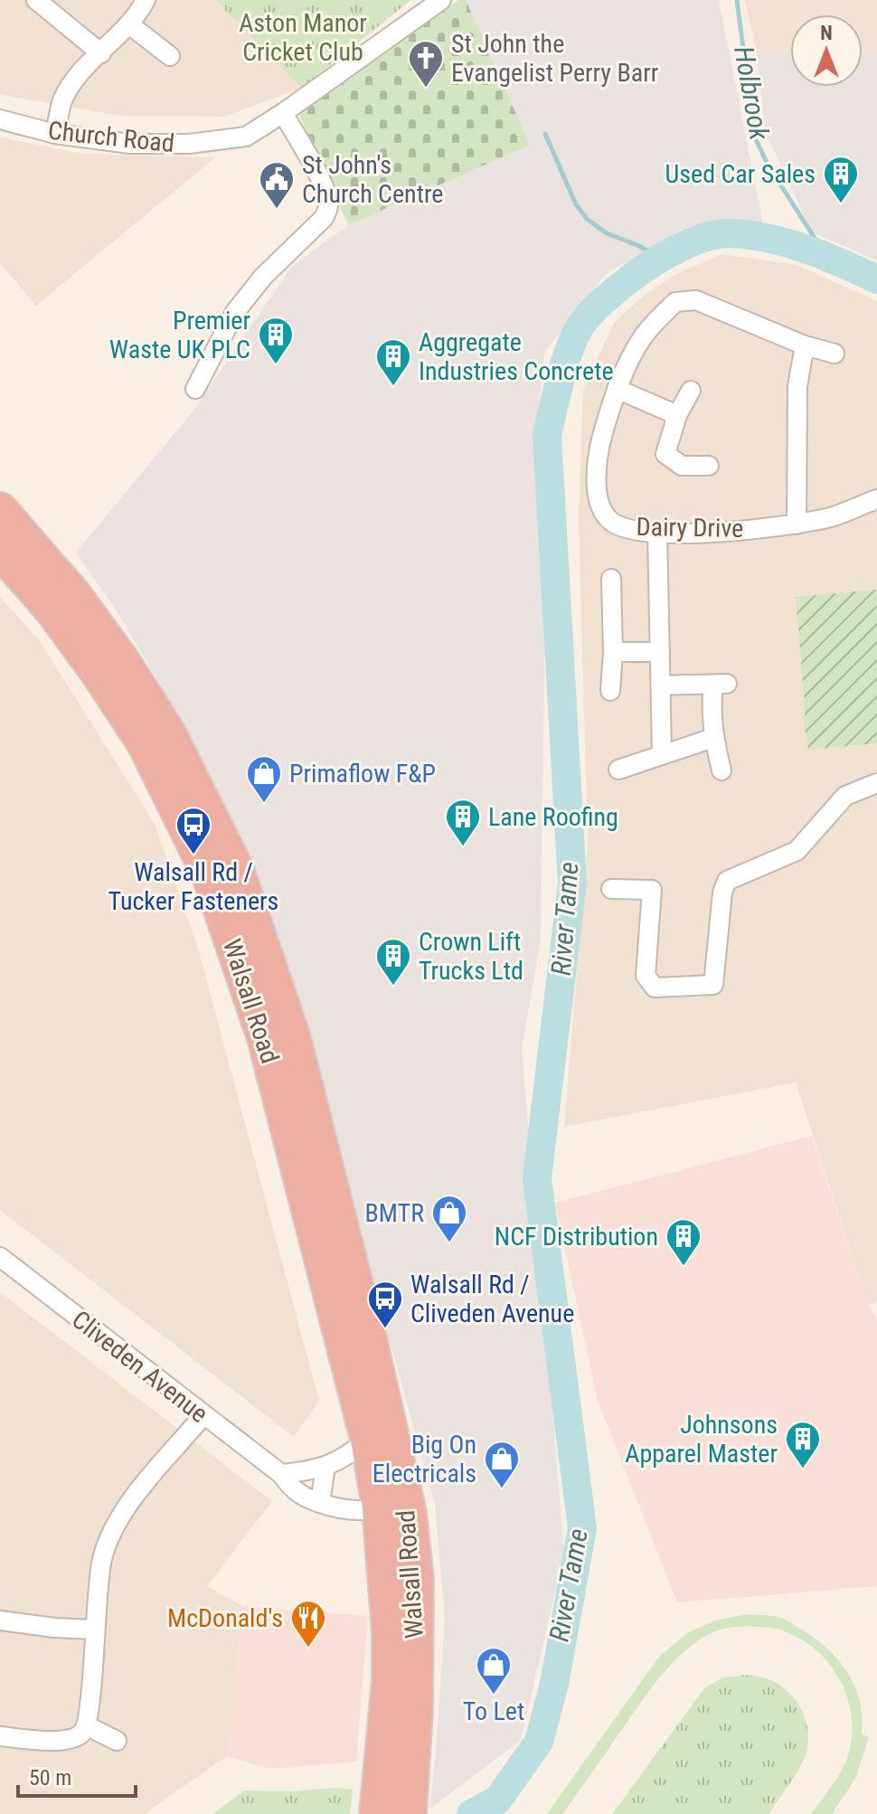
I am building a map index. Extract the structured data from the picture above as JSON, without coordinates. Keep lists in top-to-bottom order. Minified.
{"streets":{"highway":["Walsall Road"],"street":["Church Road","Dairy Drive","Cliveden Avenue"]},"crossings":[["Walsall Road","Cliveden Avenue"]],"water":["Holbrook","River Tame"],"parks":["Aston Manor Cricket Club"],"places":{"church":["St John the Evangelist Perry Barr"],"building":["Used Car Sales","Premier Waste UK PLC","Aggregate Industries Concrete","Lane Roofing","Crown Lift Trucks Ltd","NCF Distribution","Johnsons Apparel Master"],"public building":["St John's Church Centre"],"shop":["Primaflow F&P","BMTR","Big On Electricals","To Let"],"bus stop":["Walsall Rd / Tucker Fasteners","Walsall Rd / Cliveden Avenue"],"restaurant":["McDonald's"]},"scale_bar":"50 m","north":"top"}
